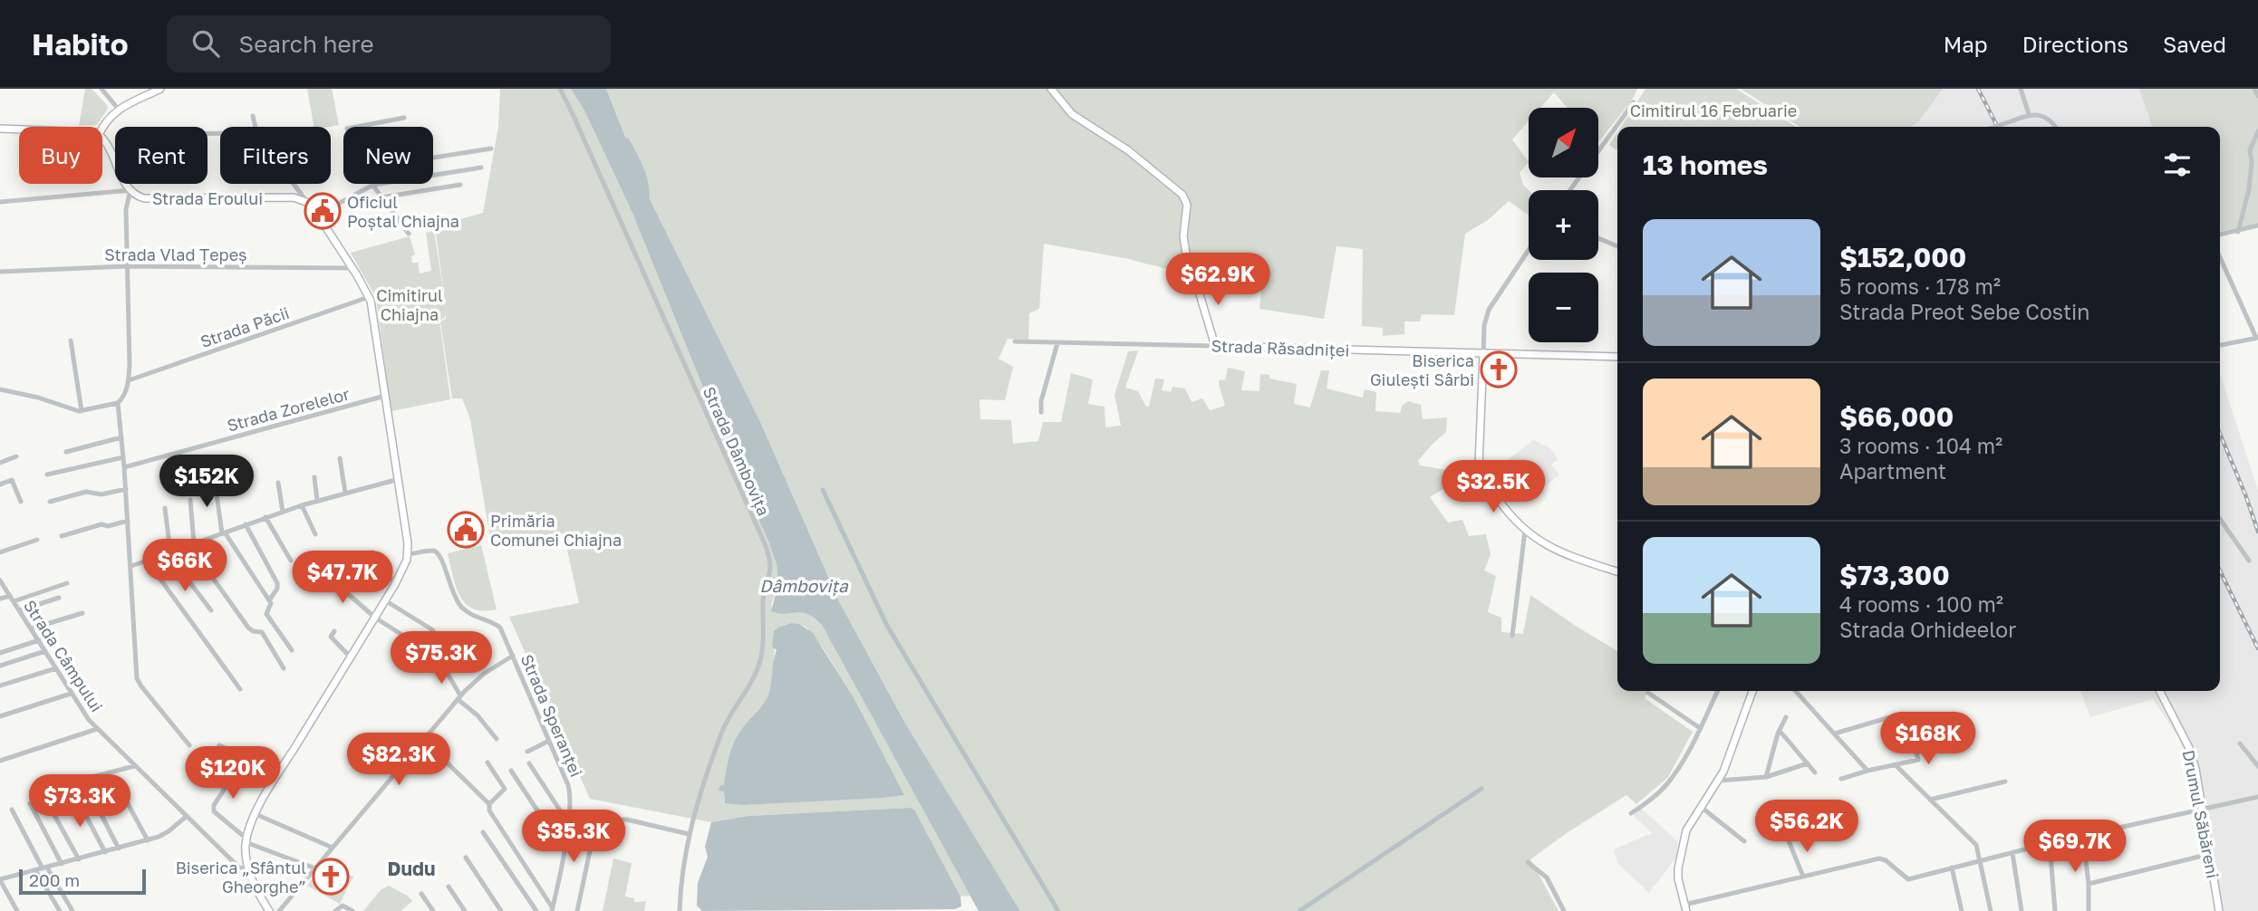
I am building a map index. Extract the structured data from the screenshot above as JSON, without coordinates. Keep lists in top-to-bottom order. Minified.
{"streets":{"main road":["Strada Eroului","Strada Răsadniței","Drumul Săbăreni"],"street":["Strada Vlad Țepeș","Strada Păcii","Strada Zorelelor","Strada Dâmbovița","Strada Câmpului","Strada Speranței"]},"districts":["Dudu"],"water":["Dâmbovița"],"parks":["Cimitirul 16 Februarie","Cimitirul Chiajna"],"places":{"public building":["Oficiul Poștal Chiajna","Primăria Comunei Chiajna"],"church":["Biserica Giulești Sârbi","Biserica „Sfântul Gheorghe”"]},"scale_bar":"200 m","north":"top right","page":{"header":"Habito","search":"Search here","nav":["Map","Directions","Saved"],"map_buttons":["+","−"],"chip":["Buy","Rent","Filters","New"],"heading":"13 homes","list":[{"name":"$152,000","note":"5 rooms · 178 m² · Strada Preot Sebe Costin"},{"name":"$66,000","note":"3 rooms · 104 m² · Apartment"},{"name":"$73,300","note":"4 rooms · 100 m² · Strada Orhideelor"}],"price":["$62.9K","$152K","$32.5K","$66K","$47.7K","$75.3K","$168K","$82.3K","$120K","$73.3K","$56.2K","$35.3K","$69.7K"],"scale":"200 m"}}
